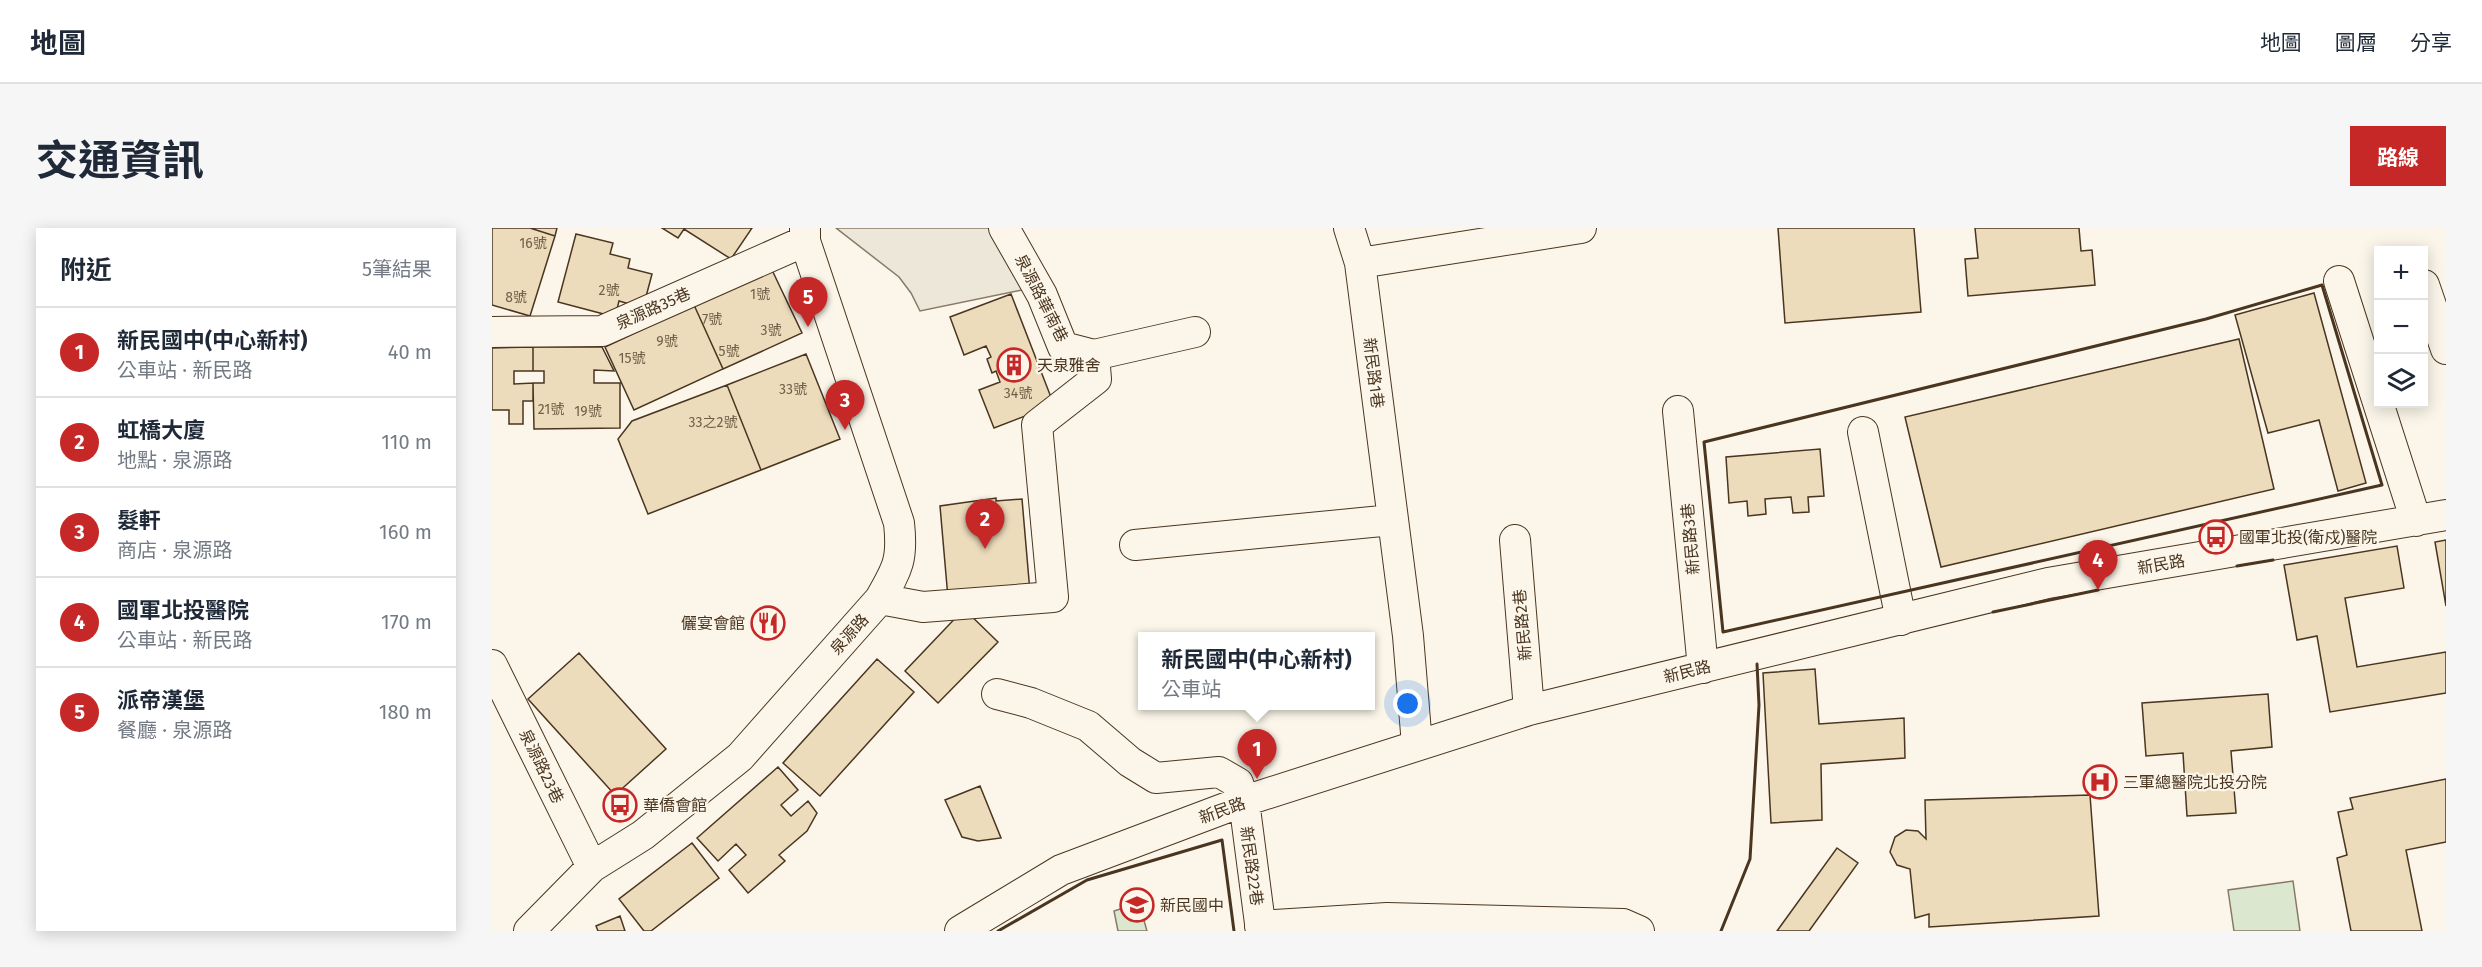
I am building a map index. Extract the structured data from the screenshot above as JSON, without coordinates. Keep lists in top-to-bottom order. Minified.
{"streets":{"street":["泉源路華南巷","泉源路35巷","新民路1巷","新民路3巷","新民路","新民路2巷","泉源路","泉源路23巷","新民路22巷"]},"crossings":[["泉源路35巷","泉源路"],["新民路1巷","新民路"],["新民路3巷","新民路"],["新民路","新民路2巷"],["新民路","新民路22巷"],["泉源路","泉源路23巷"]],"places":{"building":["天泉雅舍"],"bus stop":["國軍北投(衛戍)醫院","華僑會館"],"restaurant":["儷宴會館"],"hospital":["三軍總醫院北投分院"],"school or university":["新民國中"]},"house_numbers":["16號","2號","1號","8號","7號","3號","9號","5號","15號","33號","34號","21號","19號","33之2號"],"page":{"header":"地圖","nav":["地圖","圖層","分享"],"title":"交通資訊","buttons":"路線","heading":["附近","5筆結果"],"map_buttons":["+","−"],"pins":["5","3","2","4","1"],"list":[{"mark":"1","name":"新民國中(中心新村)","note":"公車站 · 新民路","value":"40 m"},{"mark":"2","name":"虹橋大廈","note":"地點 · 泉源路","value":"110 m"},{"mark":"3","name":"髮軒","note":"商店 · 泉源路","value":"160 m"},{"mark":"4","name":"國軍北投醫院","note":"公車站 · 新民路","value":"170 m"},{"mark":"5","name":"派帝漢堡","note":"餐廳 · 泉源路","value":"180 m"}],"popup":["新民國中(中心新村)","公車站"]}}
